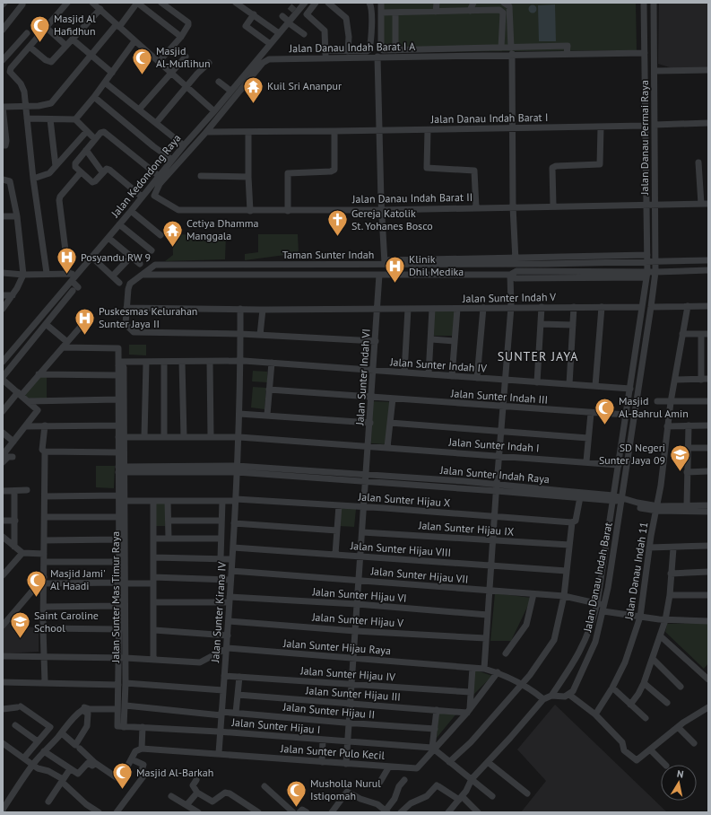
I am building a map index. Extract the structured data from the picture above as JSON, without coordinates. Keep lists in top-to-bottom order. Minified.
{"streets":{"street":["Jalan Danau Indah Barat I A","Jalan Danau Indah Barat I","Jalan Danau Permai Raya","Jalan Kedondong Raya","Jalan Danau Indah Barat II","Taman Sunter Indah","Jalan Sunter Indah V","Jalan Sunter Indah IV","Jalan Sunter Indah VI","Jalan Sunter Indah III","Jalan Sunter Indah I","Jalan Sunter Indah Raya","Jalan Sunter Hijau X","Jalan Sunter Hijau IX","Jalan Sunter Hijau VIII","Jalan Danau Indah 11","Jalan Sunter Hijau VII","Jalan Danau Indah Barat","Jalan Sunter Hijau VI","Jalan Sunter Mas Timur Raya","Jalan Sunter Kirana IV","Jalan Sunter Hijau V","Jalan Sunter Hijau Raya","Jalan Sunter Hijau IV","Jalan Sunter Hijau III","Jalan Sunter Hijau II","Jalan Sunter Hijau I","Jalan Sunter Pulo Kecil"]},"crossings":[["Jalan Danau Indah Barat I A","Jalan Danau Indah Barat I"],["Jalan Danau Indah Barat I A","Jalan Danau Permai Raya"],["Jalan Danau Indah Barat I A","Jalan Danau Indah Barat II"],["Jalan Danau Indah Barat I","Jalan Danau Permai Raya"],["Jalan Danau Permai Raya","Jalan Danau Indah Barat II"],["Jalan Danau Permai Raya","Taman Sunter Indah"],["Jalan Danau Permai Raya","Jalan Danau Indah Barat"],["Taman Sunter Indah","Jalan Danau Indah Barat"],["Jalan Sunter Indah V","Jalan Sunter Indah VI"],["Jalan Sunter Indah V","Jalan Danau Indah Barat"],["Jalan Sunter Indah IV","Jalan Sunter Indah VI"],["Jalan Sunter Indah IV","Jalan Danau Indah Barat"],["Jalan Sunter Indah VI","Jalan Sunter Indah III"],["Jalan Sunter Indah VI","Jalan Sunter Indah I"],["Jalan Sunter Indah VI","Jalan Sunter Indah Raya"],["Jalan Sunter Indah VI","Jalan Sunter Hijau X"],["Jalan Sunter Indah VI","Jalan Sunter Hijau IX"],["Jalan Sunter Indah VI","Jalan Sunter Hijau VIII"],["Jalan Sunter Indah VI","Jalan Sunter Hijau VII"],["Jalan Sunter Indah VI","Jalan Sunter Hijau VI"],["Jalan Sunter Indah VI","Jalan Sunter Hijau V"],["Jalan Sunter Indah VI","Jalan Sunter Hijau Raya"],["Jalan Sunter Indah VI","Jalan Sunter Hijau IV"],["Jalan Sunter Indah VI","Jalan Sunter Hijau III"],["Jalan Sunter Indah VI","Jalan Sunter Hijau II"],["Jalan Sunter Indah VI","Jalan Sunter Hijau I"],["Jalan Sunter Indah VI","Jalan Sunter Pulo Kecil"],["Jalan Sunter Indah III","Jalan Danau Indah Barat"],["Jalan Sunter Indah I","Jalan Danau Indah Barat"],["Jalan Sunter Indah Raya","Jalan Danau Indah 11"],["Jalan Sunter Indah Raya","Jalan Danau Indah Barat"],["Jalan Sunter Indah Raya","Jalan Sunter Mas Timur Raya"],["Jalan Sunter Indah Raya","Jalan Sunter Kirana IV"],["Jalan Sunter Hijau X","Jalan Sunter Mas Timur Raya"],["Jalan Sunter Hijau X","Jalan Sunter Kirana IV"],["Jalan Sunter Hijau VIII","Jalan Sunter Kirana IV"],["Jalan Danau Indah 11","Jalan Sunter Hijau VII"],["Jalan Sunter Hijau VII","Jalan Danau Indah Barat"],["Jalan Sunter Hijau VII","Jalan Sunter Kirana IV"],["Jalan Sunter Hijau VI","Jalan Sunter Kirana IV"],["Jalan Sunter Mas Timur Raya","Jalan Sunter Hijau II"],["Jalan Sunter Mas Timur Raya","Jalan Sunter Hijau I"],["Jalan Sunter Kirana IV","Jalan Sunter Hijau V"],["Jalan Sunter Kirana IV","Jalan Sunter Hijau Raya"],["Jalan Sunter Kirana IV","Jalan Sunter Hijau IV"],["Jalan Sunter Kirana IV","Jalan Sunter Hijau II"],["Jalan Sunter Kirana IV","Jalan Sunter Hijau I"],["Jalan Sunter Kirana IV","Jalan Sunter Pulo Kecil"],["Jalan Sunter Hijau Raya","Jalan Sunter Pulo Kecil"],["Jalan Sunter Hijau III","Jalan Sunter Pulo Kecil"],["Jalan Sunter Hijau I","Jalan Sunter Pulo Kecil"]],"districts":["SUNTER JAYA"],"places":{"mosque":["Masjid Al Hafidhun","Masjid Al-Muflihun","Masjid Al-Bahrul Amin","Masjid Jami' Al Haadi","Masjid Al-Barkah","Musholla Nurul Istiqomah"],"temple":["Kuil Sri Ananpur","Cetiya Dhamma Manggala"],"church":["Gereja Katolik St. Yohanes Bosco"],"hospital":["Posyandu RW 9","Klinik Dhil Medika","Puskesmas Kelurahan Sunter Jaya II"],"school or university":["SD Negeri Sunter Jaya 09","Saint Caroline School"]},"north":"top"}
